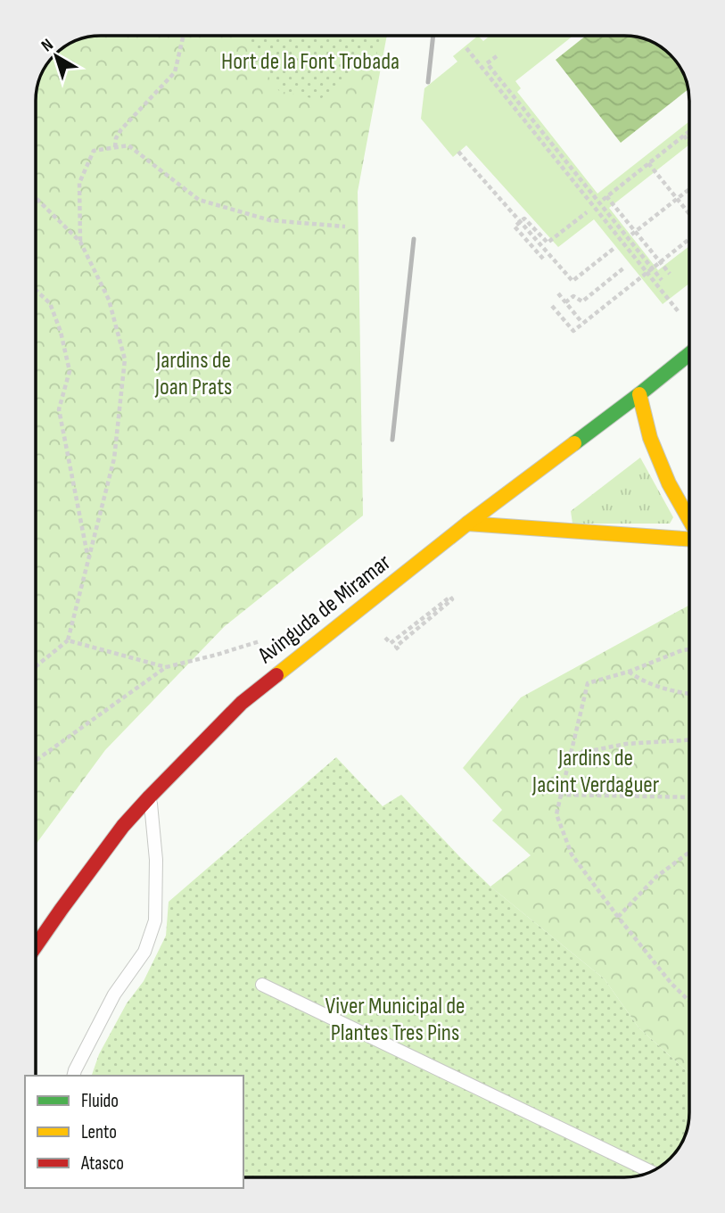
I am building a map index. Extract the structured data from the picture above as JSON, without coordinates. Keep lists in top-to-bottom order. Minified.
{"streets":{"street":["Avinguda de Miramar"]},"parks":["Hort de la Font Trobada","Jardins de Joan Prats","Jardins de Jacint Verdaguer","Viver Municipal de Plantes Tres Pins"],"legend":["Fluido","Lento","Atasco"],"north":"top left"}
